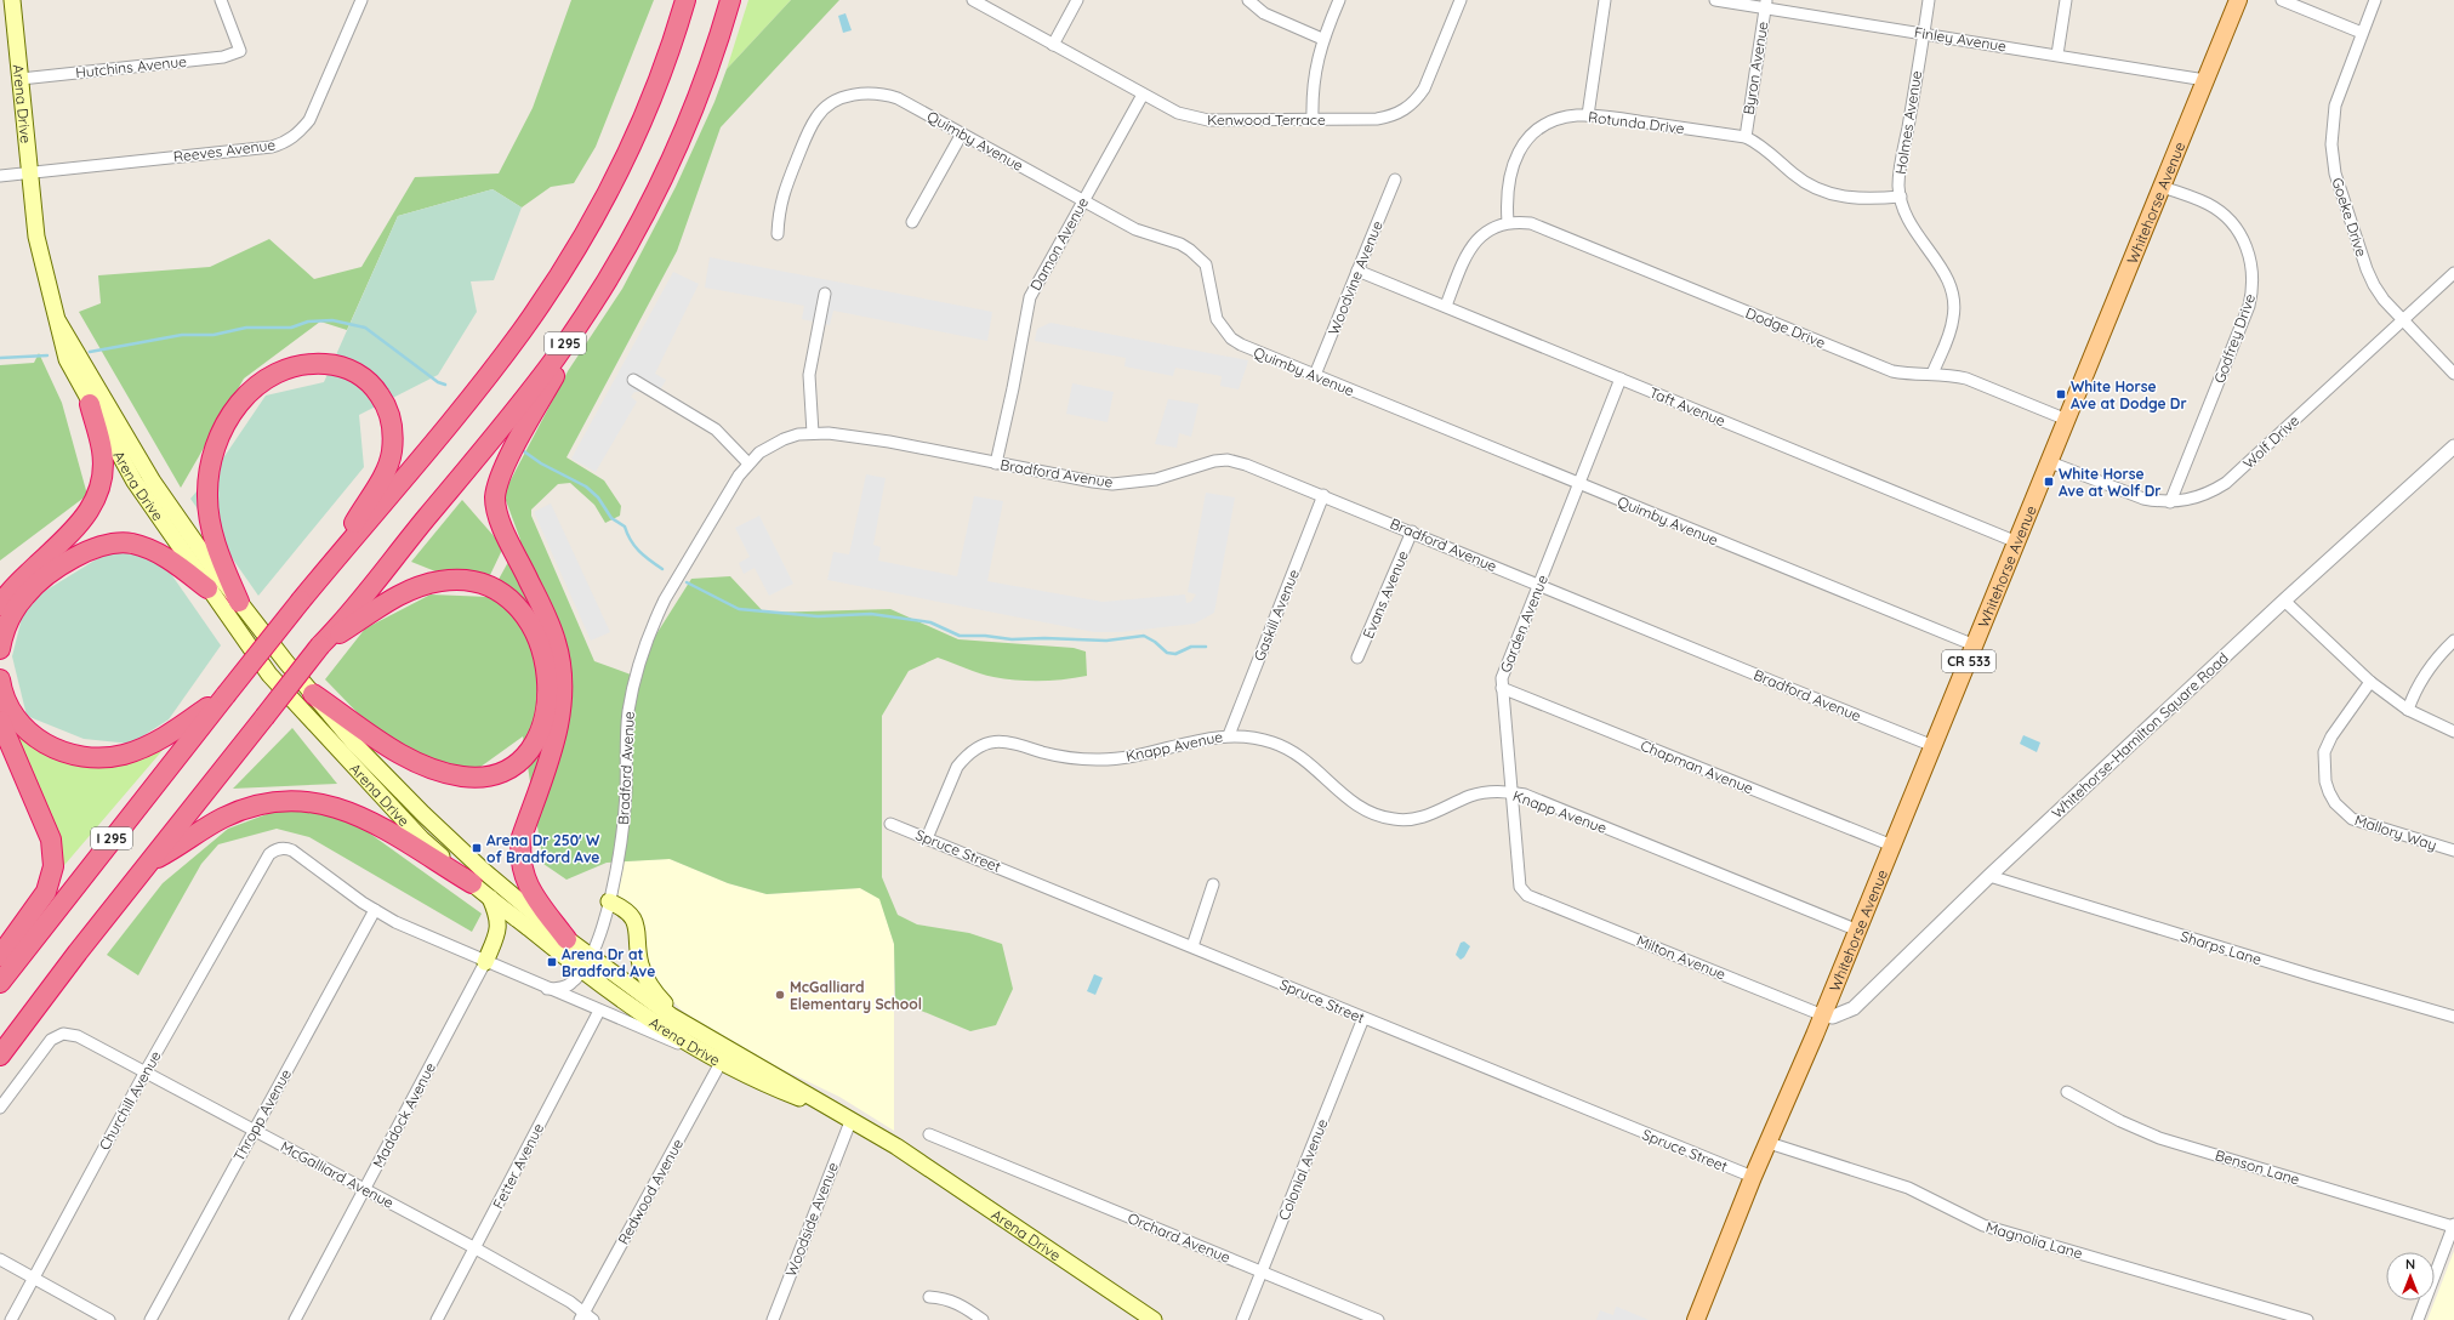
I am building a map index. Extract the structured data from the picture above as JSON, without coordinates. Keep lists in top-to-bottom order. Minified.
{"streets":{"highway":["I 295"],"main road":["Arena Drive","Whitehorse Avenue","CR 533"],"street":["Finley Avenue","Hutchins Avenue","Byron Avenue","Kenwood Terrace","Rotunda Drive","Holmes Avenue","Quimby Avenue","Reeves Avenue","Goeke Drive","Damon Avenue","Woodvine Avenue","Dodge Drive","Godfrey Drive","Taft Avenue","Wolf Drive","Bradford Avenue","Evans Avenue","Gaskill Avenue","Garden Avenue","Whitehorse-Hamilton Square Road","Knapp Avenue","Chapman Avenue","Mallory Way","Spruce Street","Sharps Lane","Milton Avenue","Churchill Avenue","Thropp Avenue","Maddock Avenue","Fetter Avenue","Benson Lane","Colonial Avenue","McGalliard Avenue","Redwood Avenue","Woodside Avenue","Orchard Avenue","Magnolia Lane"]},"crossings":[["Finley Avenue","Byron Avenue"],["Finley Avenue","Holmes Avenue"],["Finley Avenue","Whitehorse Avenue"],["Hutchins Avenue","Arena Drive"],["Byron Avenue","Rotunda Drive"],["Arena Drive","Reeves Avenue"],["Arena Drive","Bradford Avenue"],["Arena Drive","Redwood Avenue"],["Arena Drive","Woodside Avenue"],["Kenwood Terrace","Damon Avenue"],["Rotunda Drive","Holmes Avenue"],["Rotunda Drive","Dodge Drive"],["Holmes Avenue","Dodge Drive"],["Quimby Avenue","Whitehorse Avenue"],["Quimby Avenue","Damon Avenue"],["Quimby Avenue","Woodvine Avenue"],["Quimby Avenue","Garden Avenue"],["Whitehorse Avenue","Dodge Drive"],["Whitehorse Avenue","Godfrey Drive"],["Whitehorse Avenue","Taft Avenue"],["Whitehorse Avenue","Wolf Drive"],["Whitehorse Avenue","Bradford Avenue"],["Whitehorse Avenue","Whitehorse-Hamilton Square Road"],["Whitehorse Avenue","Knapp Avenue"],["Whitehorse Avenue","Chapman Avenue"],["Whitehorse Avenue","Spruce Street"],["Whitehorse Avenue","Milton Avenue"],["Whitehorse Avenue","Magnolia Lane"],["Goeke Drive","Wolf Drive"],["Damon Avenue","Bradford Avenue"],["Woodvine Avenue","Taft Avenue"],["Godfrey Drive","Wolf Drive"],["Taft Avenue","Garden Avenue"],["Bradford Avenue","Evans Avenue"],["Bradford Avenue","Gaskill Avenue"],["Bradford Avenue","Garden Avenue"],["Gaskill Avenue","Knapp Avenue"],["Garden Avenue","Knapp Avenue"],["Garden Avenue","Chapman Avenue"],["Garden Avenue","Milton Avenue"],["Whitehorse-Hamilton Square Road","Sharps Lane"],["Whitehorse-Hamilton Square Road","Milton Avenue"],["Knapp Avenue","Spruce Street"],["Spruce Street","Colonial Avenue"],["Churchill Avenue","Thropp Avenue"],["Churchill Avenue","McGalliard Avenue"],["Thropp Avenue","McGalliard Avenue"],["Maddock Avenue","McGalliard Avenue"],["Fetter Avenue","McGalliard Avenue"],["Colonial Avenue","Orchard Avenue"],["McGalliard Avenue","Redwood Avenue"]],"places":{"transit":["White Horse Ave at Dodge Dr","White Horse Ave at Wolf Dr","Arena Dr 250' W of Bradford Ave","Arena Dr at Bradford Ave"],"other":["McGalliard Elementary School"]},"north":"top"}
